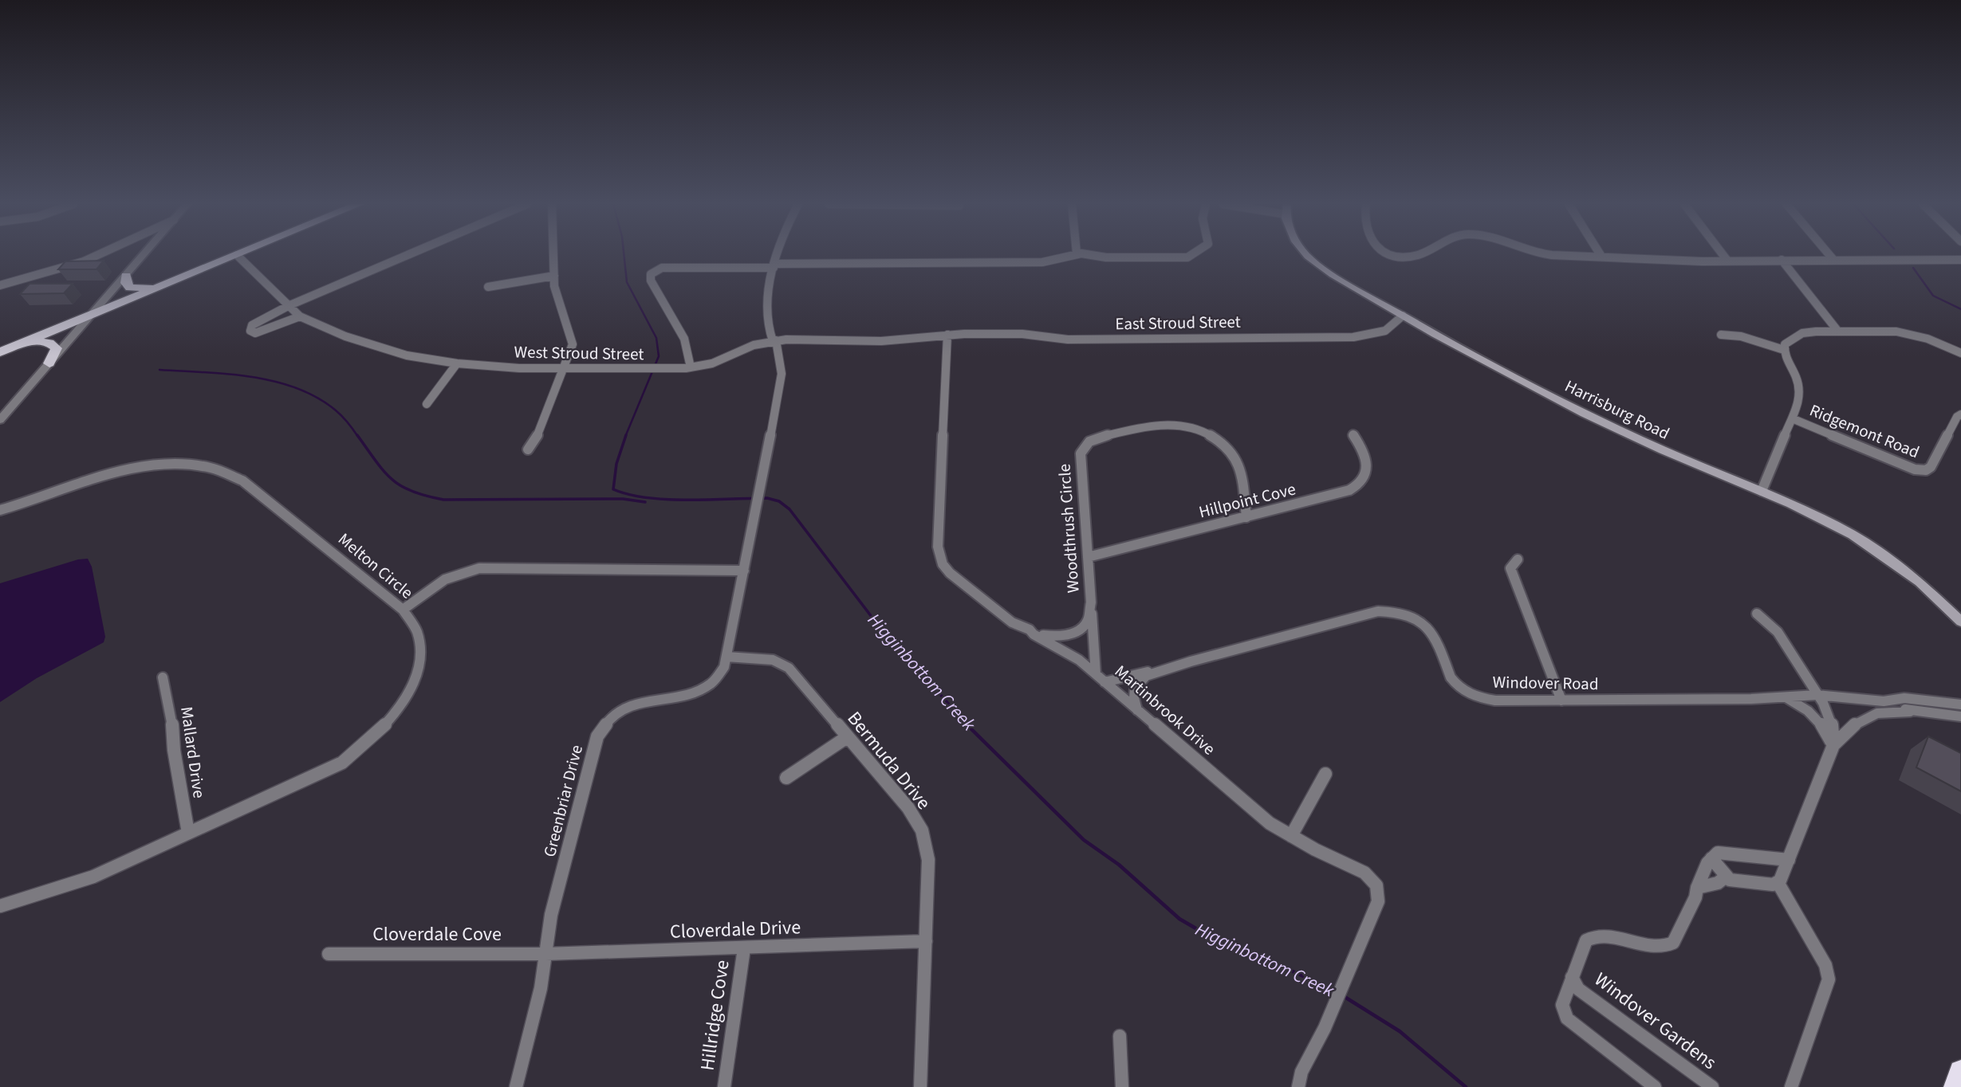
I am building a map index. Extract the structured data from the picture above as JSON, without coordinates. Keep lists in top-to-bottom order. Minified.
{"streets":{"main road":["Harrisburg Road"],"street":["East Stroud Street","West Stroud Street","Ridgemont Road","Hillpoint Cove","Woodthrush Circle","Melton Circle","Windover Road","Martinbrook Drive","Mallard Drive","Bermuda Drive","Greenbriar Drive","Cloverdale Drive","Cloverdale Cove","Hillridge Cove","Windover Gardens"]},"crossings":[["East Stroud Street","West Stroud Street"],["East Stroud Street","Harrisburg Road"],["East Stroud Street","Martinbrook Drive"],["West Stroud Street","Martinbrook Drive"],["West Stroud Street","Greenbriar Drive"],["Hillpoint Cove","Woodthrush Circle"],["Woodthrush Circle","Windover Road"],["Woodthrush Circle","Martinbrook Drive"],["Melton Circle","Mallard Drive"],["Windover Road","Martinbrook Drive"],["Bermuda Drive","Greenbriar Drive"],["Bermuda Drive","Cloverdale Drive"],["Greenbriar Drive","Cloverdale Drive"],["Greenbriar Drive","Cloverdale Cove"],["Cloverdale Drive","Cloverdale Cove"],["Cloverdale Drive","Hillridge Cove"]],"water":["Higginbottom Creek"]}
